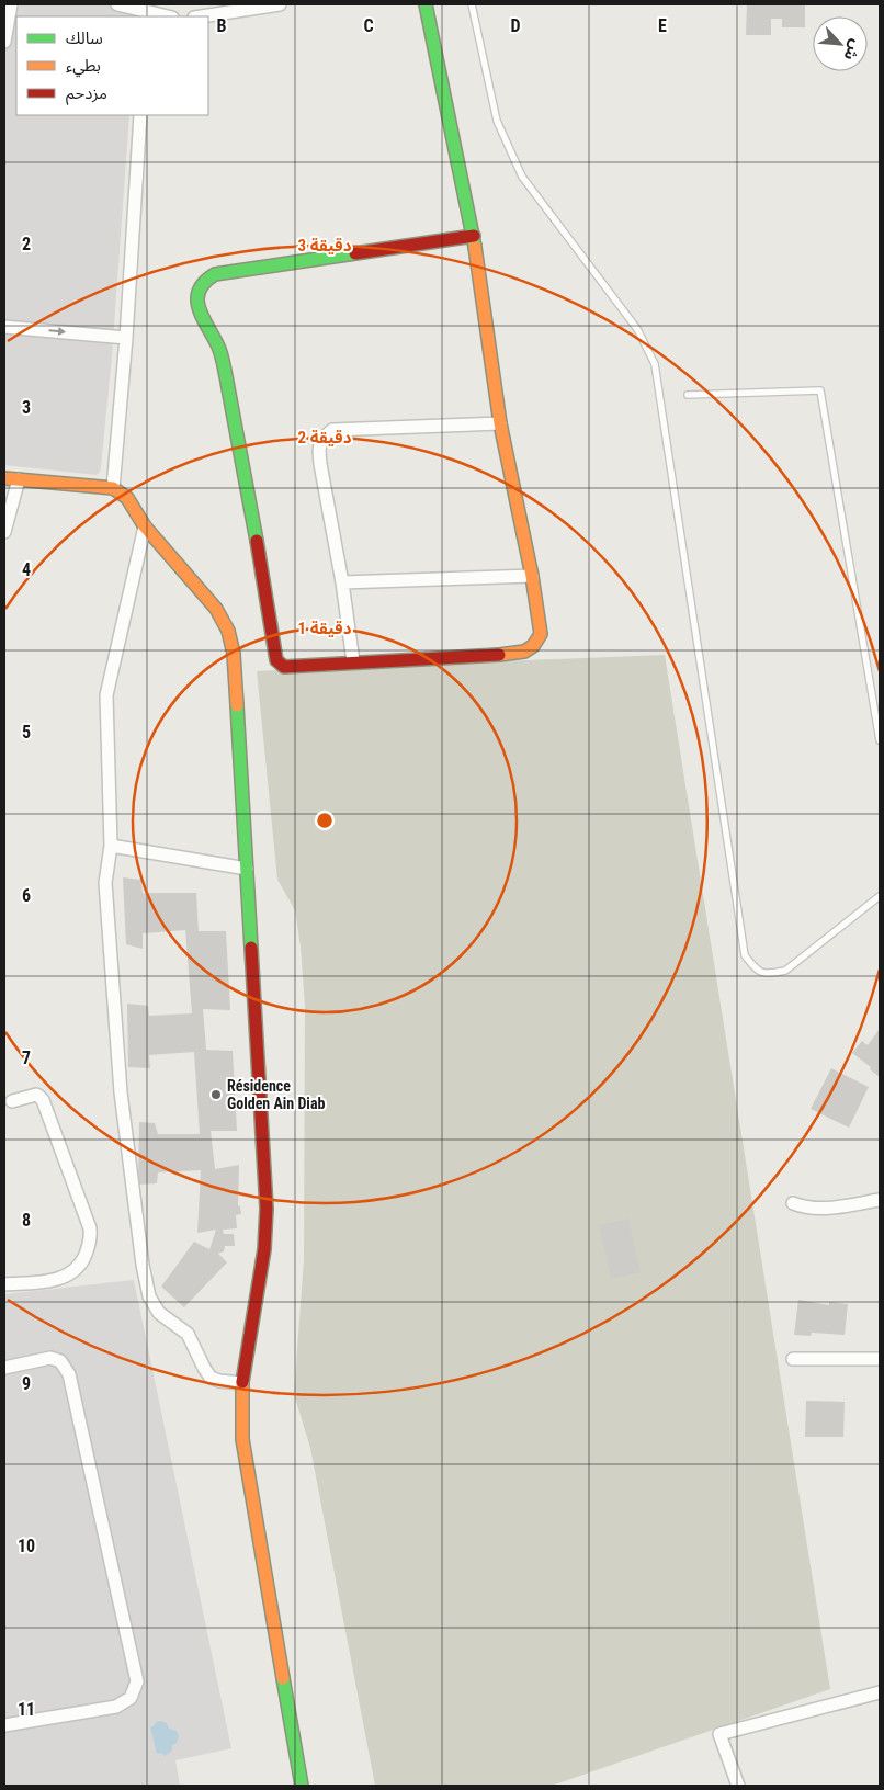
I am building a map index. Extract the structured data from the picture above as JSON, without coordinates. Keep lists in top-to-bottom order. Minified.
{"places":["Résidence Golden Ain Diab"],"legend":["سالك","بطيء","مزدحم"],"north":"bottom right","grid":{"columns":["B","C","D","E"],"rows":["2","3","4","5","6","7","8","9","10","11"]},"rings":["3 دقيقة","2 دقيقة","1 دقيقة"]}
